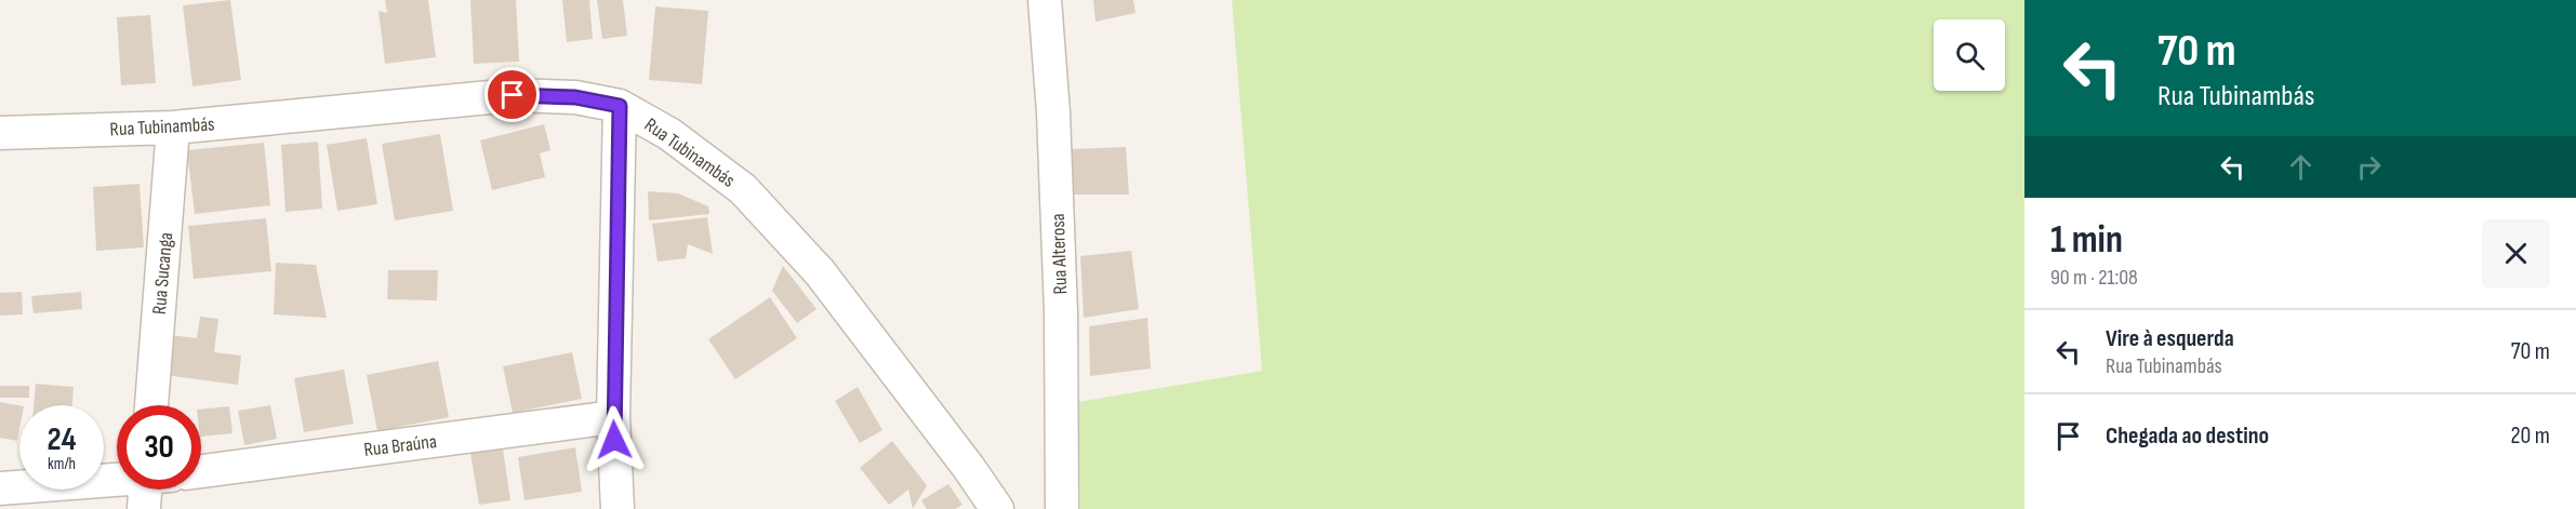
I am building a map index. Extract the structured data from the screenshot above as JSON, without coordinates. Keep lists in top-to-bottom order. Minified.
{"streets":{"street":["Rua Tubinambás","Rua Alterosa","Rua Sucanga","Rua Braúna"]},"crossings":[["Rua Tubinambás","Rua Sucanga"]],"page":{"turn":["70 m","Rua Tubinambás"],"heading":["1 min","90 m · 21:08"],"list":[{"name":"Vire à esquerda","note":"Rua Tubinambás","value":"70 m"},{"name":"Chegada ao destino","value":"20 m"}],"speed":"24 km/h","limit":"30"}}
